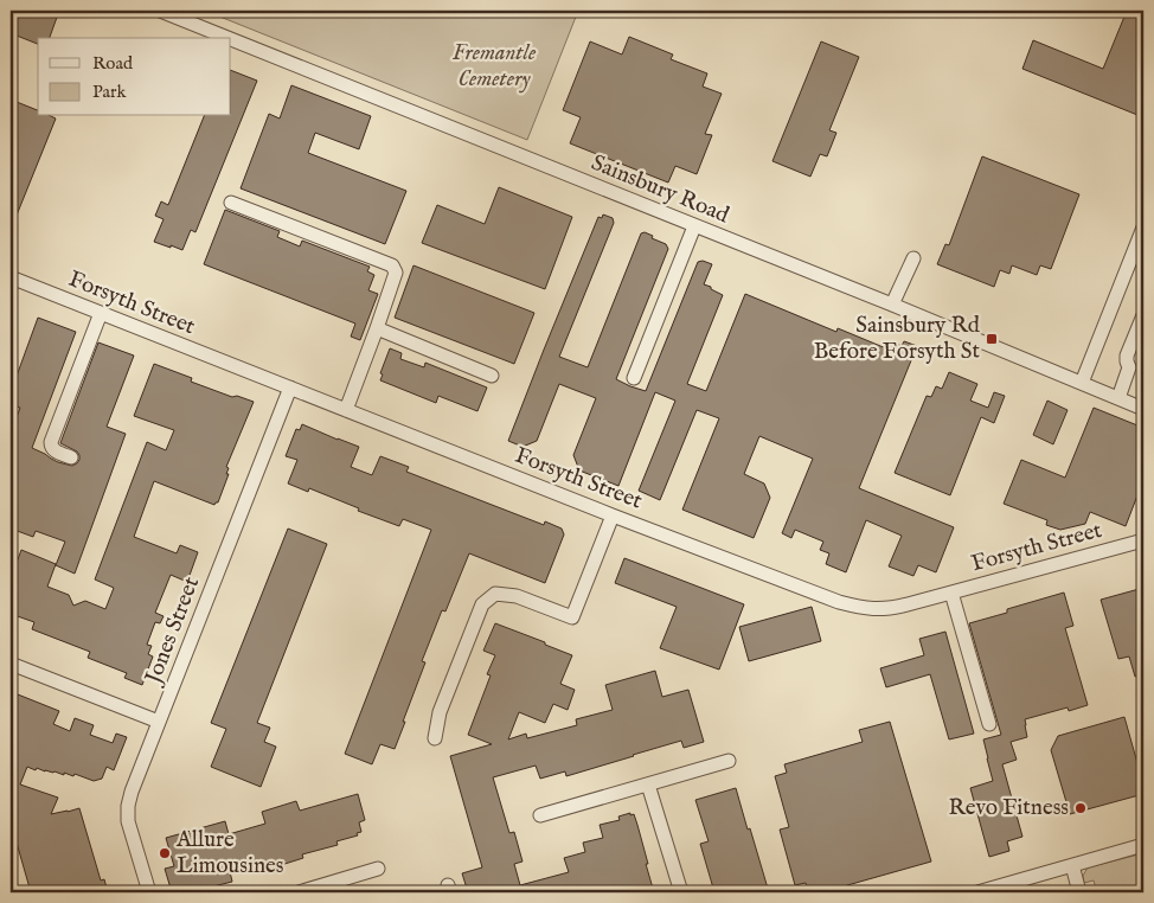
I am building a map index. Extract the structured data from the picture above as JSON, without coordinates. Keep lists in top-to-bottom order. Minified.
{"streets":{"street":["Sainsbury Road","Forsyth Street","Jones Street"]},"crossings":[["Forsyth Street","Jones Street"]],"parks":["Fremantle Cemetery"],"places":{"transit":["Sainsbury Rd Before Forsyth St"],"other":["Revo Fitness","Allure Limousines"]},"legend":["Road","Park"]}
